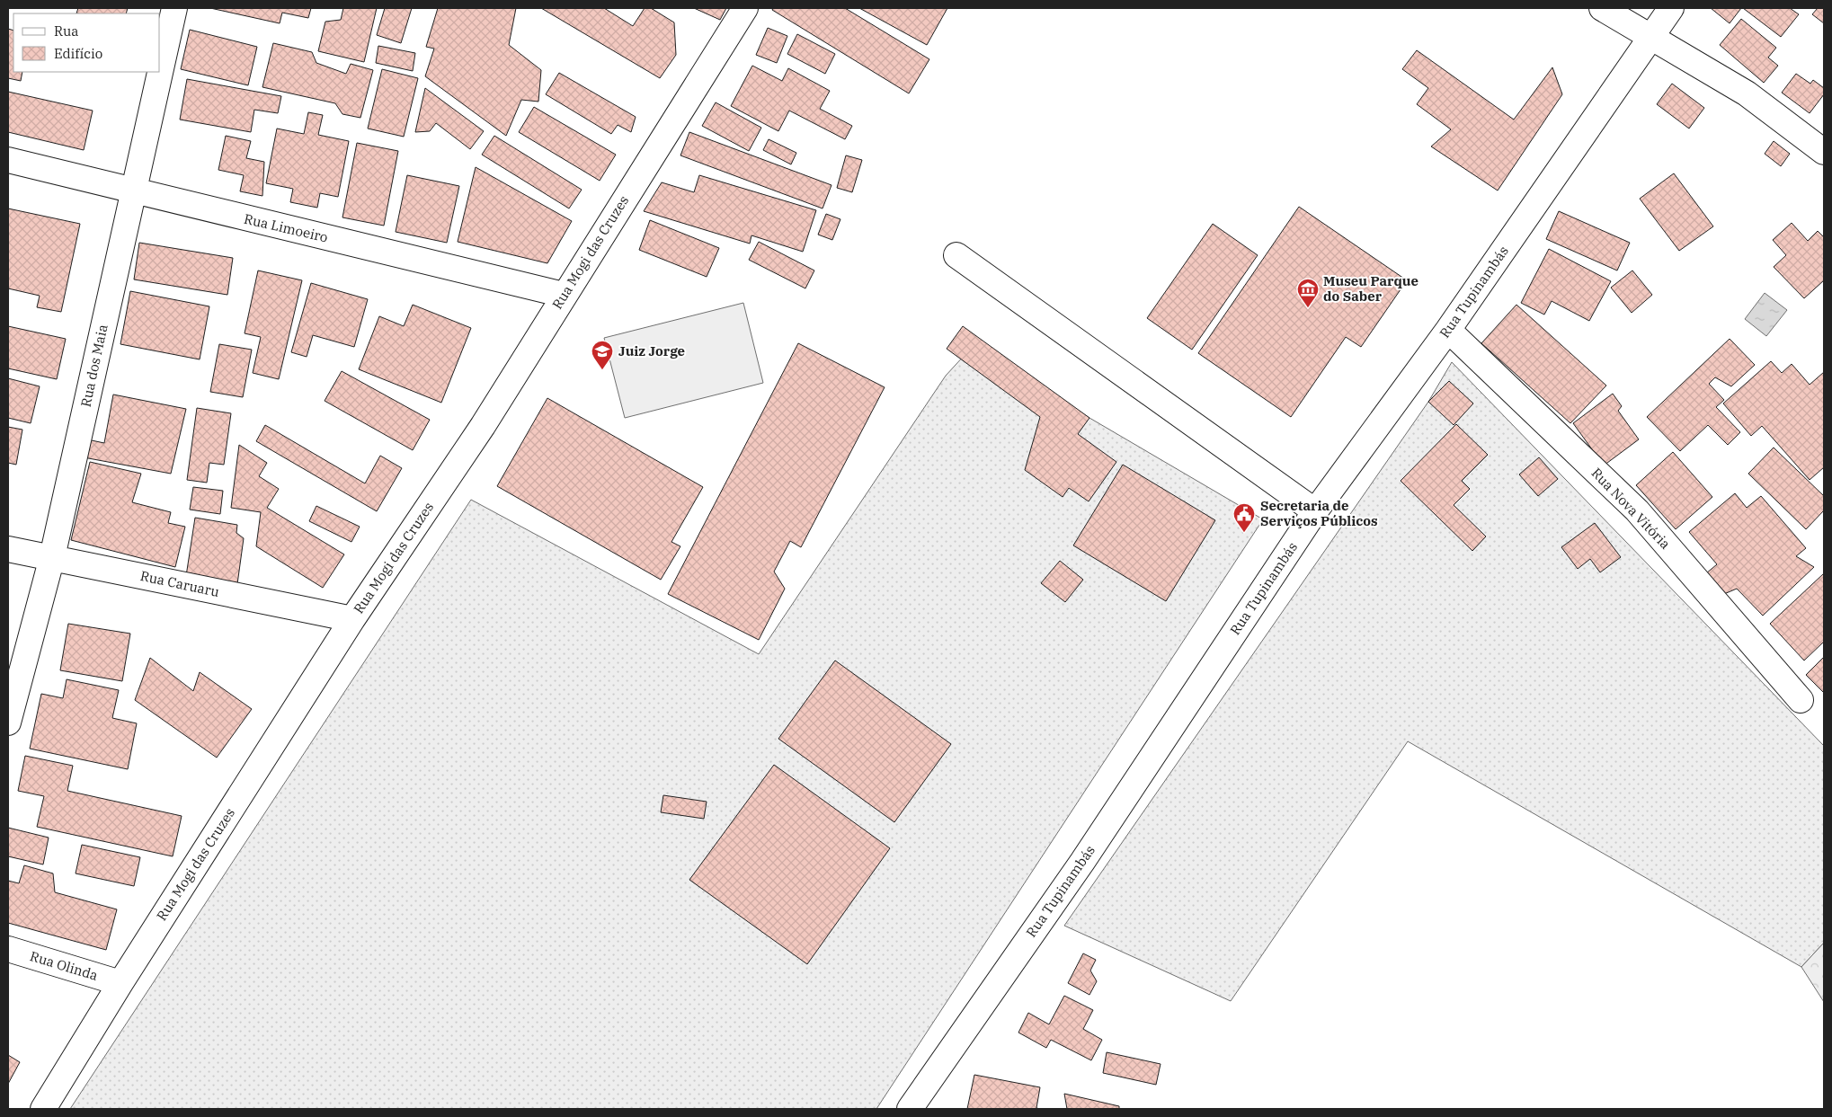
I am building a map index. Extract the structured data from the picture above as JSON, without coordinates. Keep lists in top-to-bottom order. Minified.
{"streets":{"street":["Rua Limoeiro","Rua Mogi das Cruzes","Rua Tupinambás","Rua dos Maia","Rua Nova Vitória","Rua Caruaru","Rua Olinda"]},"crossings":[["Rua Limoeiro","Rua Mogi das Cruzes"],["Rua Limoeiro","Rua dos Maia"],["Rua Mogi das Cruzes","Rua Caruaru"],["Rua Mogi das Cruzes","Rua Olinda"],["Rua Tupinambás","Rua Nova Vitória"],["Rua dos Maia","Rua Caruaru"]],"places":{"museum":["Museu Parque do Saber"],"school or university":["Juiz Jorge"],"public building":["Secretaria de Serviços Públicos"]},"legend":["Rua","Edifício"]}
